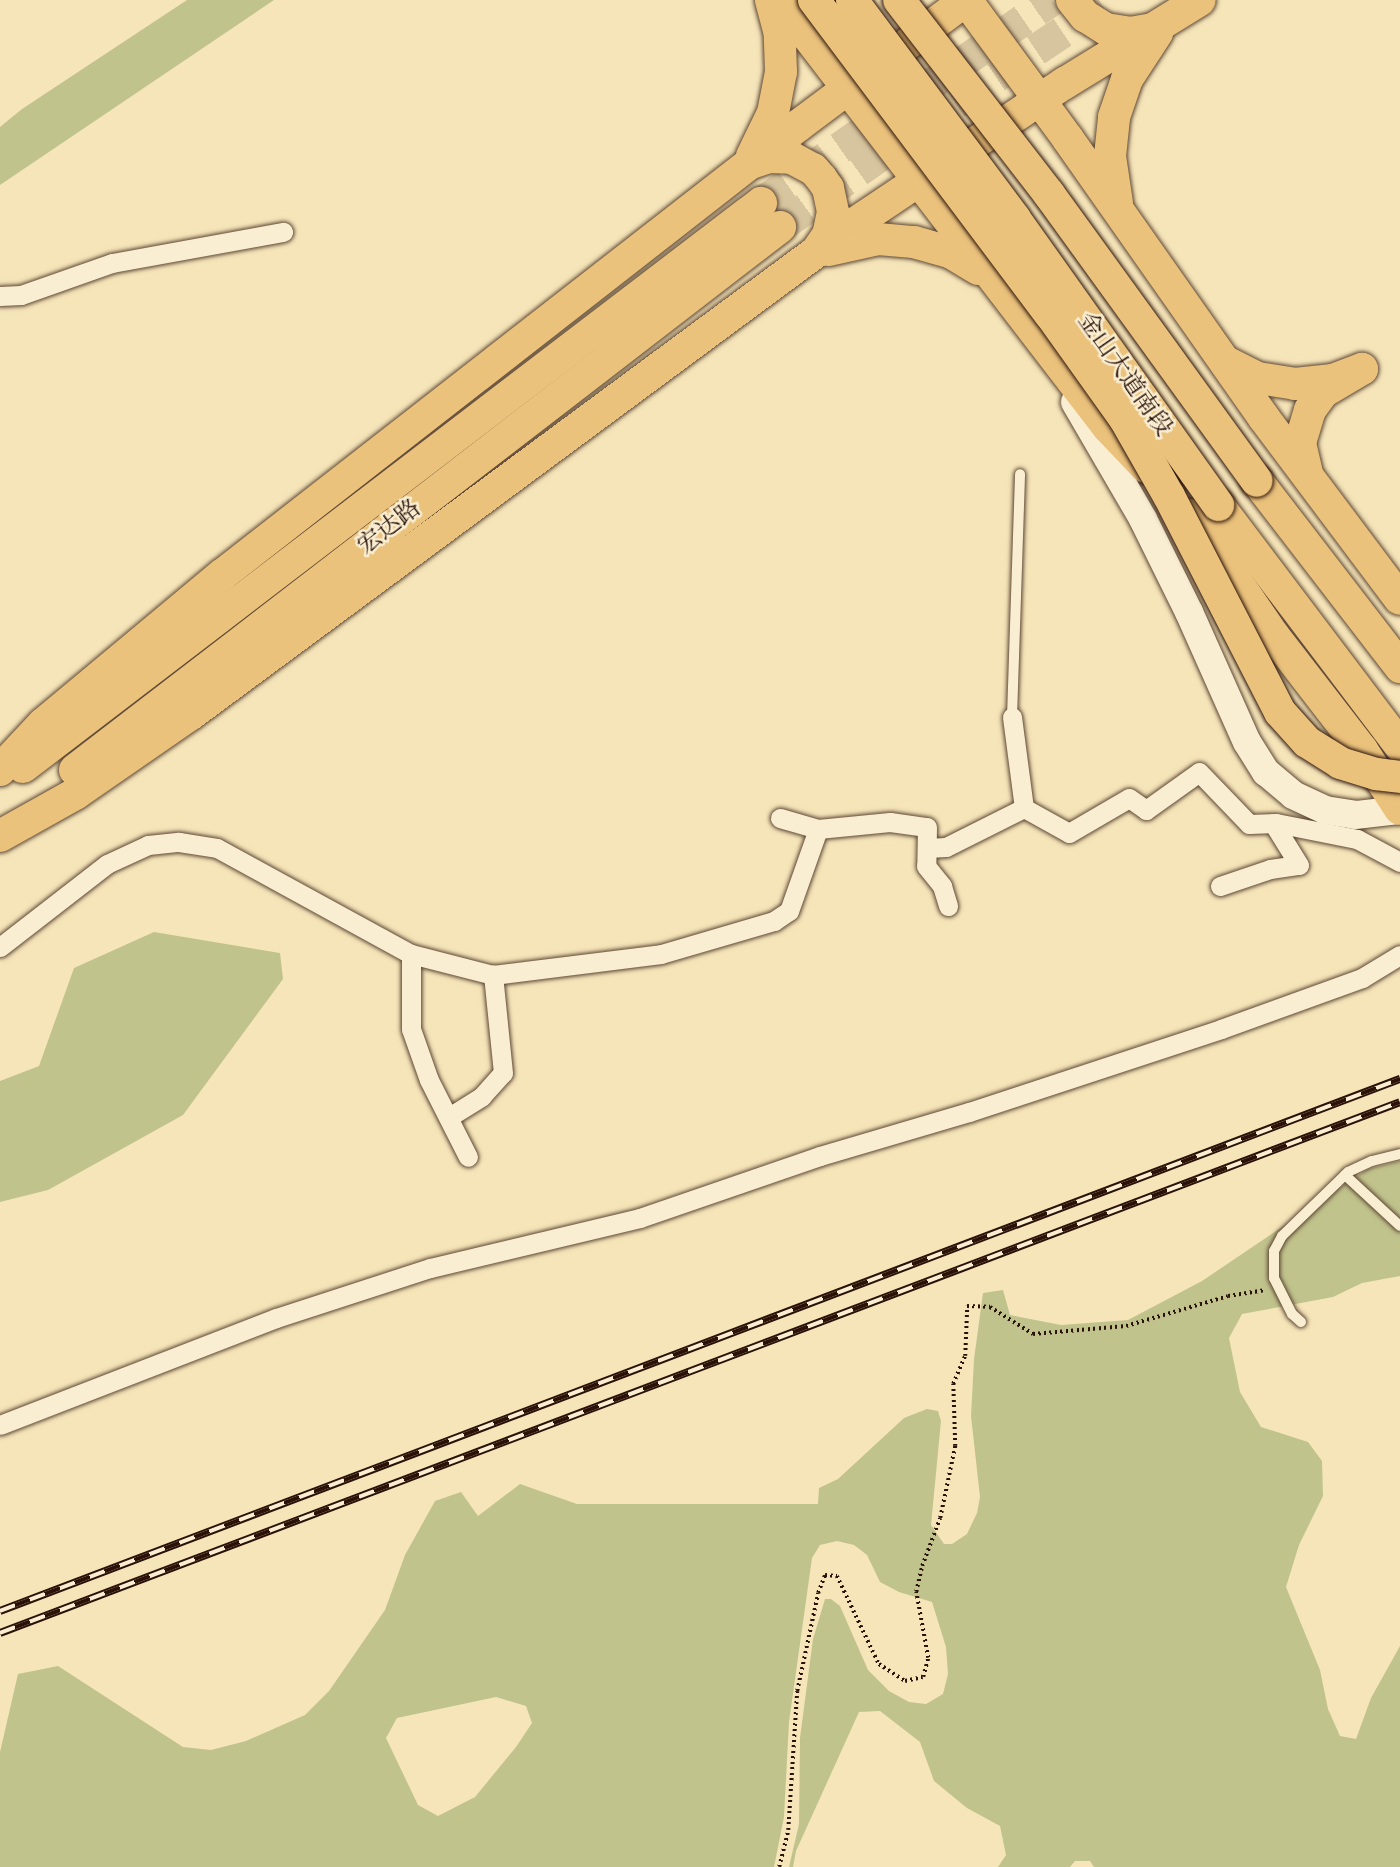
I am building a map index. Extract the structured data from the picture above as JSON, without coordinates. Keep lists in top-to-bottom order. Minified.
{"streets":{"main road":["金山大道南段","宏达路"]}}
